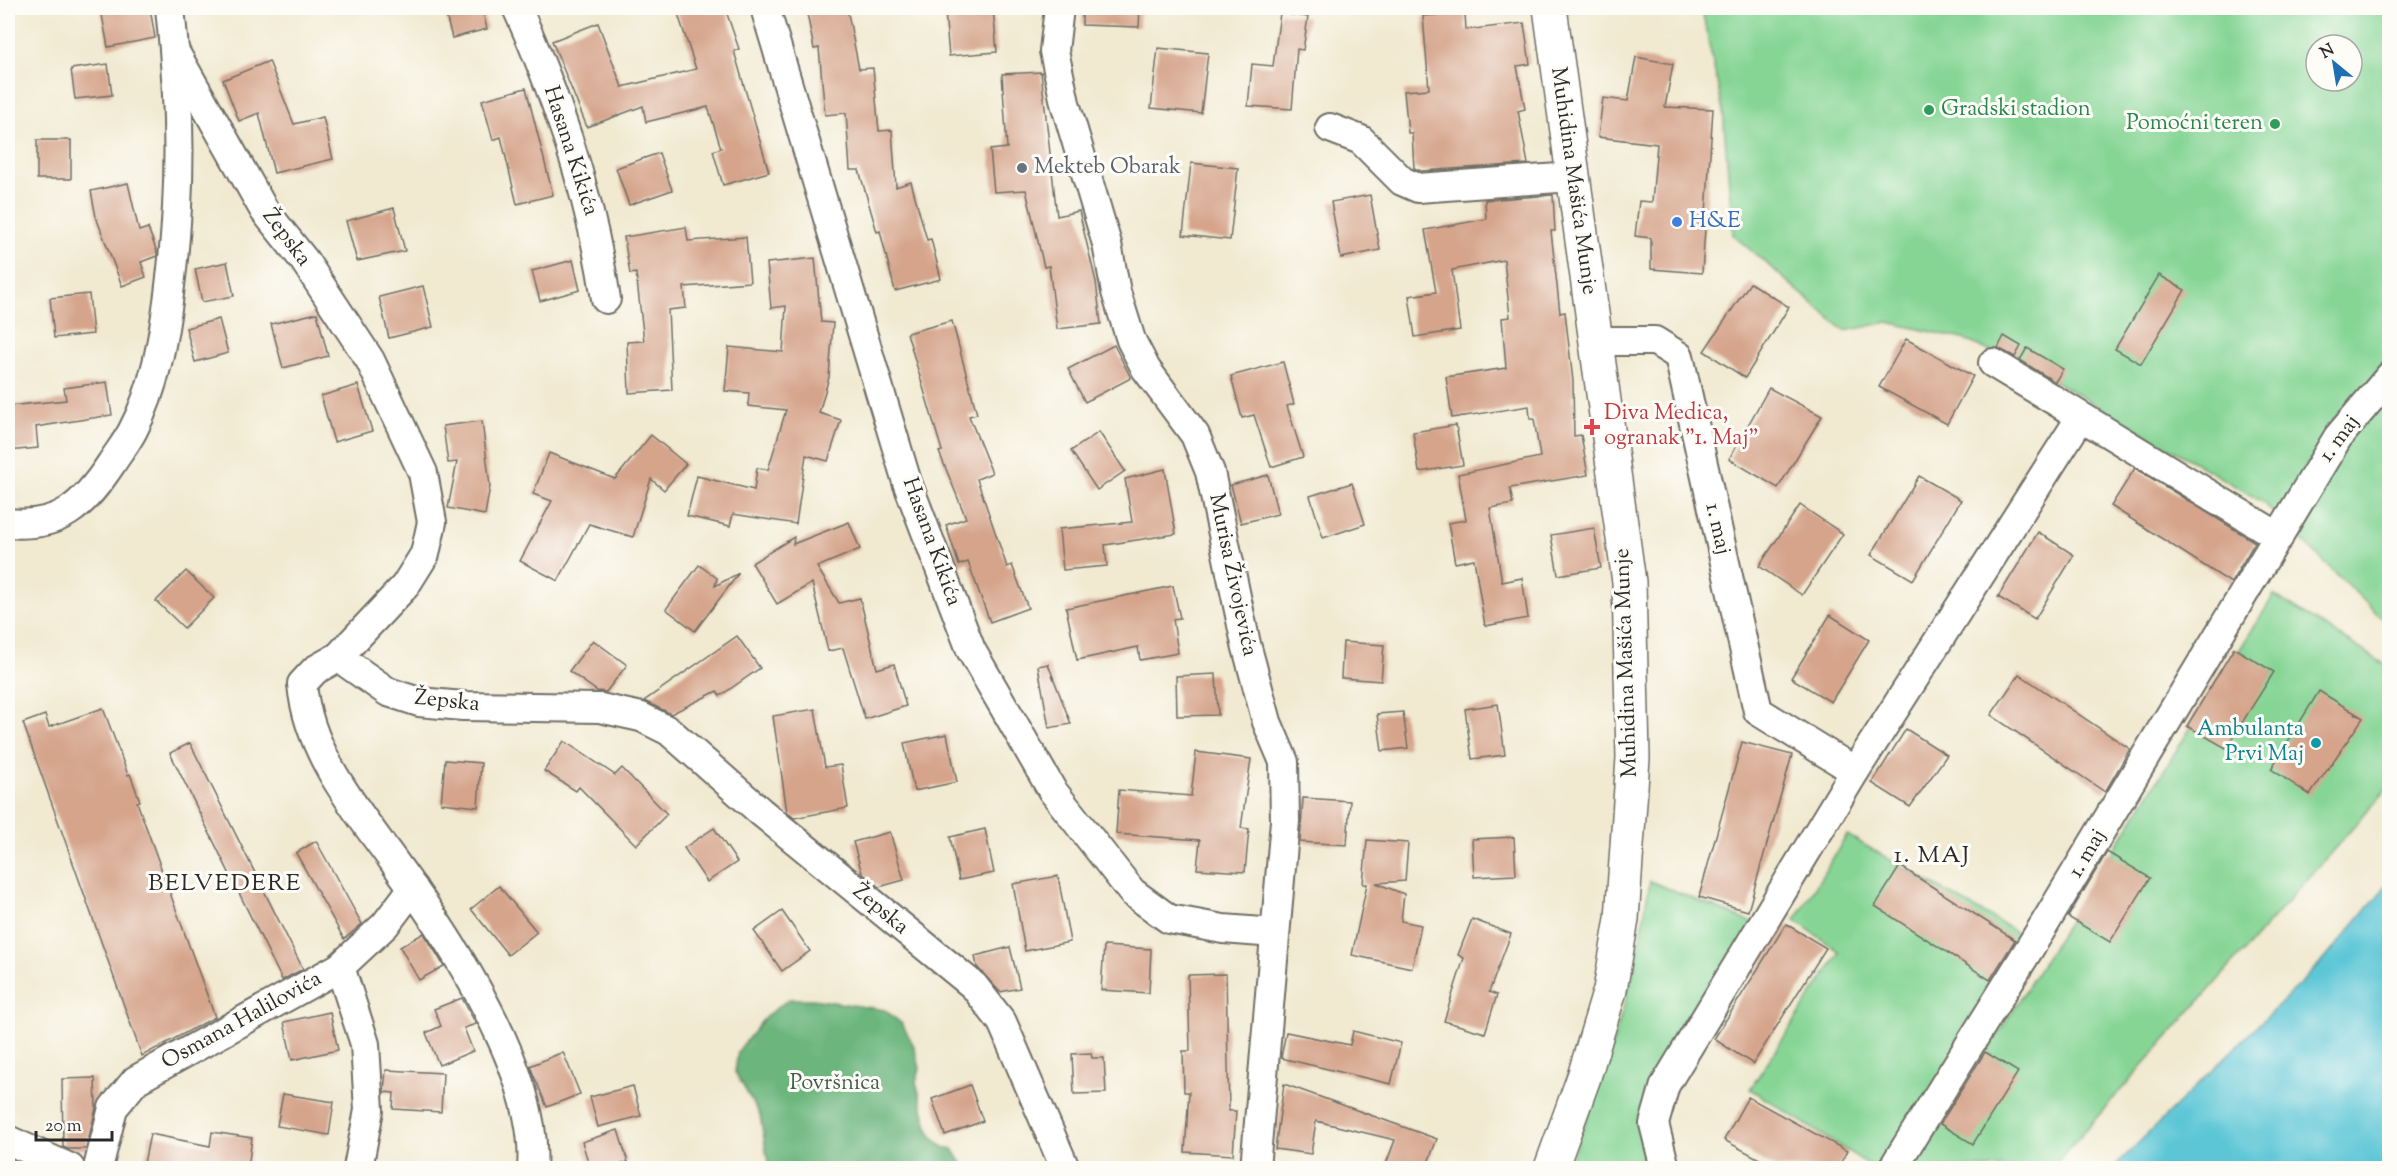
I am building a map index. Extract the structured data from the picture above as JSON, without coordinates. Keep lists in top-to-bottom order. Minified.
{"streets":{"main road":["Muhidina Mašića Munje"],"street":["Hasana Kikića","Žepska","1. maj","Murisa Živojevića","Osmana Halilovića"]},"crossings":[["Hasana Kikića","Murisa Živojevića"],["Muhidina Mašića Munje","1. maj"]],"districts":["1. MAJ","BELVEDERE"],"parks":["Površnica"],"places":{"other":["Gradski stadion","Pomoćni teren","Mekteb Obarak","H&E","Ambulanta Prvi Maj"],"health":["Diva Medica, ogranak \"1. Maj\""]},"scale_bar":"20 m","north":"top left"}
